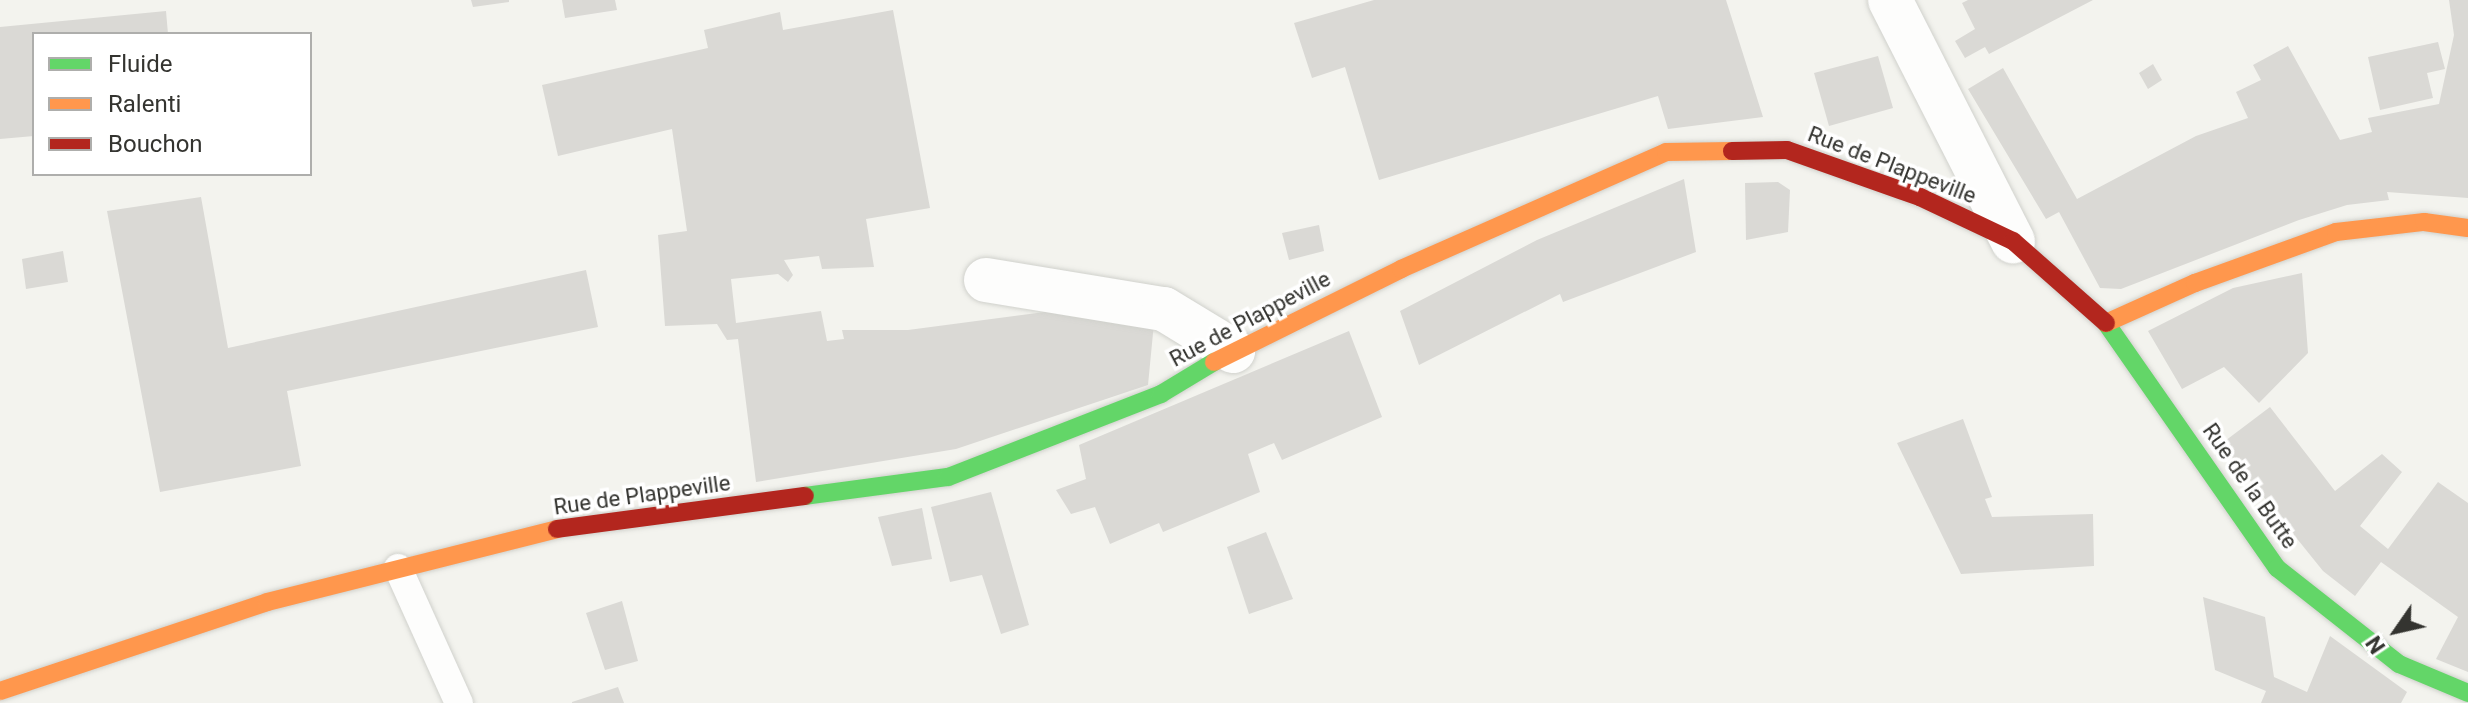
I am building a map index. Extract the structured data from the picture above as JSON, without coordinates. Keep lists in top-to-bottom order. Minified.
{"streets":{"street":["Rue de Plappeville","Rue de la Butte"]},"crossings":[["Rue de Plappeville","Rue de la Butte"]],"legend":["Fluide","Ralenti","Bouchon"],"north":"bottom left"}
